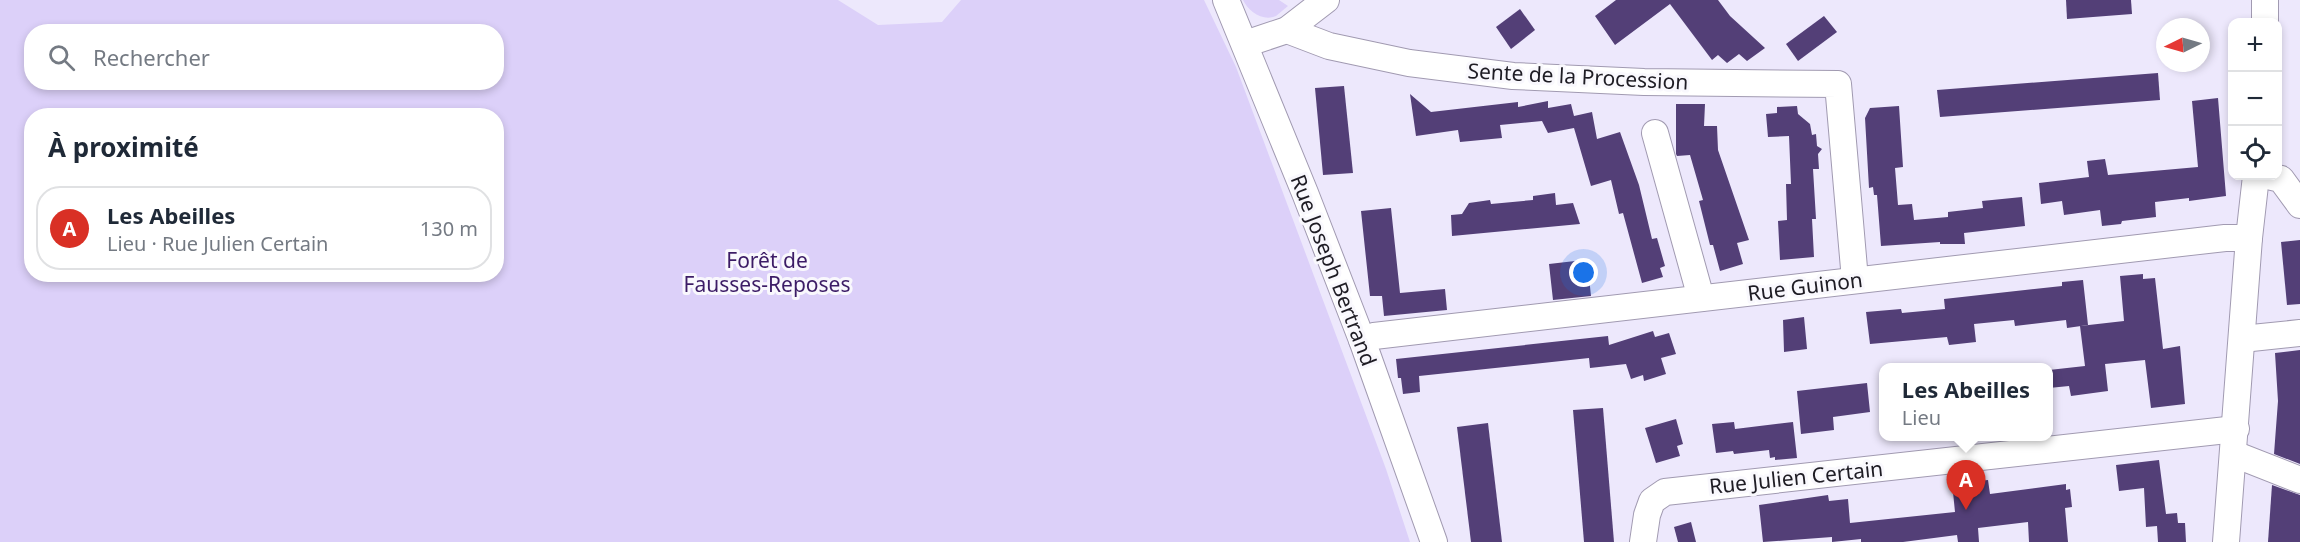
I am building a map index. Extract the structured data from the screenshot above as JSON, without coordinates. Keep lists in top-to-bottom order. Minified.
{"streets":{"street":["Sente de la Procession","Rue Joseph Bertrand","Rue Guinon","Rue Julien Certain"]},"crossings":[["Sente de la Procession","Rue Guinon"],["Rue Joseph Bertrand","Rue Guinon"]],"parks":["Forêt de Fausses-Reposes"],"north":"left","page":{"map_buttons":["+","−"],"search":"Rechercher","heading":"À proximité","list":[{"mark":"A","name":"Les Abeilles","note":"Lieu · Rue Julien Certain","value":"130 m"}],"popup":["Les Abeilles","Lieu"],"pins":"A"}}
